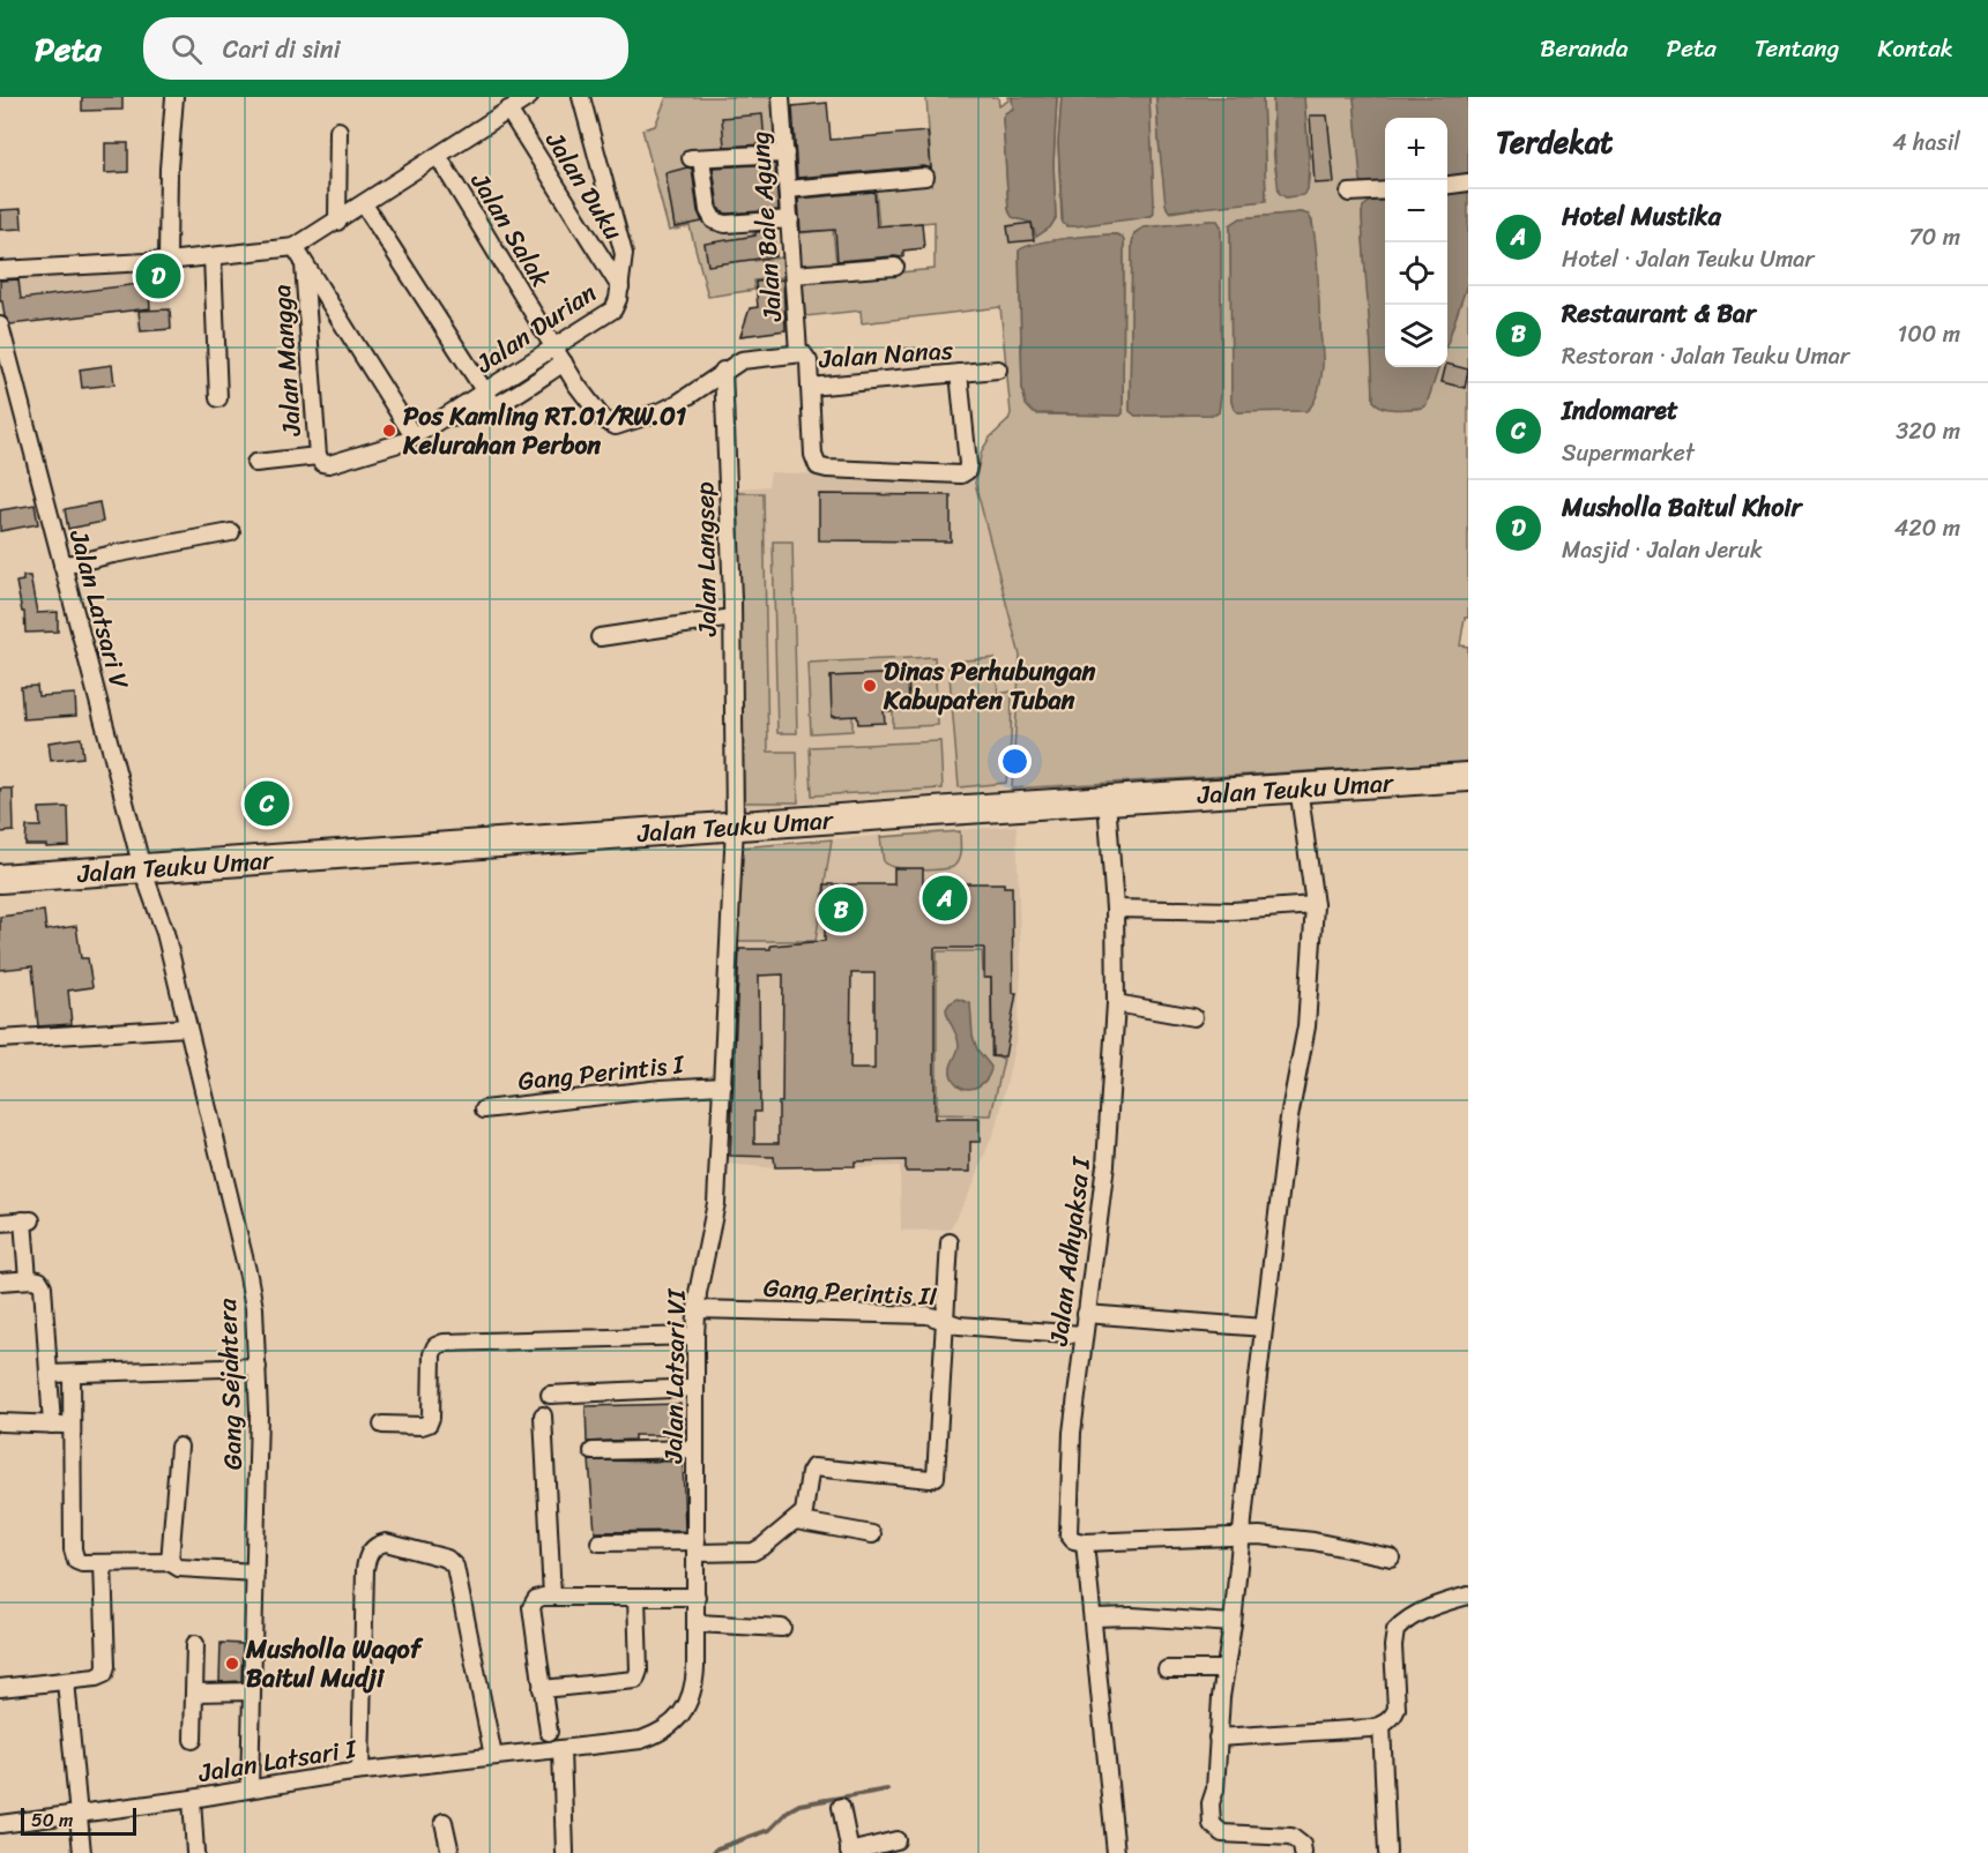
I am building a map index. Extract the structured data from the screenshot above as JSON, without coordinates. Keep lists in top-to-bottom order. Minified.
{"streets":{"highway":["Jalan Teuku Umar"],"street":["Jalan Duku","Jalan Bale Agung","Jalan Salak","Jalan Durian","Jalan Nanas","Jalan Mangga","Jalan Langsep","Jalan Latsari V","Gang Perintis I","Jalan Adhyaksa I","Gang Perintis II","Jalan Latsari VI","Gang Sejahtera","Jalan Latsari I"]},"crossings":[["Jalan Duku","Jalan Durian"],["Jalan Bale Agung","Jalan Nanas"],["Jalan Salak","Jalan Durian"],["Jalan Durian","Jalan Mangga"],["Jalan Nanas","Jalan Langsep"],["Jalan Langsep","Jalan Teuku Umar"],["Jalan Langsep","Jalan Latsari VI"],["Jalan Latsari V","Jalan Teuku Umar"],["Jalan Latsari V","Gang Sejahtera"],["Jalan Teuku Umar","Jalan Adhyaksa I"],["Jalan Teuku Umar","Jalan Latsari VI"],["Jalan Teuku Umar","Gang Sejahtera"],["Gang Perintis I","Jalan Latsari VI"],["Jalan Adhyaksa I","Gang Perintis II"],["Gang Perintis II","Jalan Latsari VI"],["Jalan Latsari VI","Jalan Latsari I"],["Gang Sejahtera","Jalan Latsari I"]],"places":["Pos Kamling RT.01/RW.01 Kelurahan Perbon","Dinas Perhubungan Kabupaten Tuban","Musholla Waqof Baitul Mudji"],"scale_bar":"50 m","page":{"header":"Peta","search":"Cari di sini","nav":["Beranda","Peta","Tentang","Kontak"],"heading":["Terdekat","4 hasil"],"map_buttons":["+","−"],"list":[{"mark":"A","name":"Hotel Mustika","note":"Hotel · Jalan Teuku Umar","value":"70 m"},{"mark":"B","name":"Restaurant & Bar","note":"Restoran · Jalan Teuku Umar","value":"100 m"},{"mark":"C","name":"Indomaret","note":"Supermarket","value":"320 m"},{"mark":"D","name":"Musholla Baitul Khoir","note":"Masjid · Jalan Jeruk","value":"420 m"}],"pins":["D","C","A","B"],"scale":"50 m"}}
